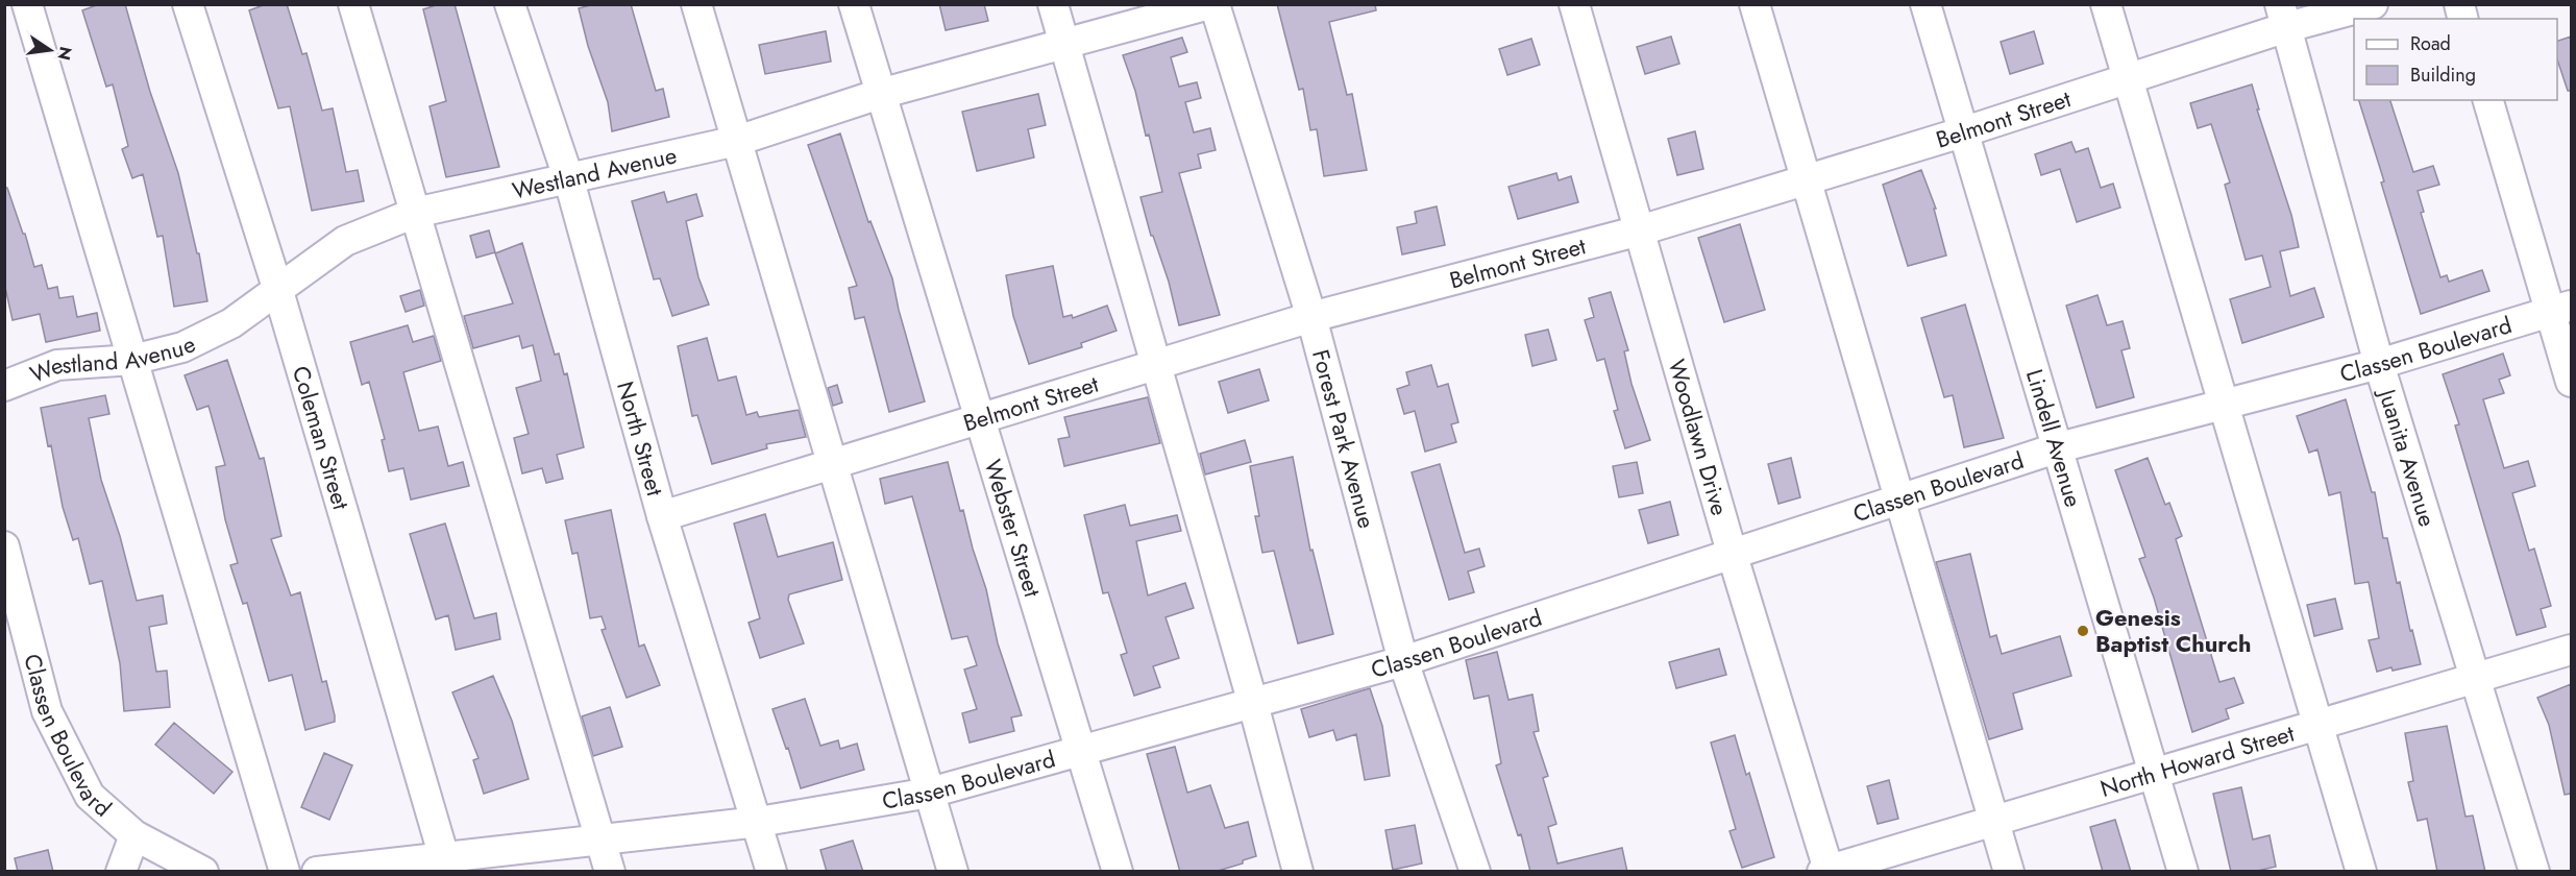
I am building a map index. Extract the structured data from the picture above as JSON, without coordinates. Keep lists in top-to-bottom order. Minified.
{"streets":{"street":["Belmont Street","Westland Avenue","Classen Boulevard","Coleman Street","North Street","Forest Park Avenue","Woodlawn Drive","Lindell Avenue","Juanita Avenue","Webster Street","North Howard Street"]},"crossings":[["Belmont Street","North Street"],["Belmont Street","Forest Park Avenue"],["Belmont Street","Woodlawn Drive"],["Belmont Street","Lindell Avenue"],["Belmont Street","Juanita Avenue"],["Belmont Street","Webster Street"],["Westland Avenue","Coleman Street"],["Westland Avenue","North Street"],["Westland Avenue","Webster Street"],["Classen Boulevard","Coleman Street"],["Classen Boulevard","North Street"],["Classen Boulevard","Forest Park Avenue"],["Classen Boulevard","Woodlawn Drive"],["Classen Boulevard","Lindell Avenue"],["Classen Boulevard","Juanita Avenue"],["Classen Boulevard","Webster Street"],["Woodlawn Drive","North Howard Street"],["Lindell Avenue","North Howard Street"],["Juanita Avenue","North Howard Street"]],"places":["Genesis Baptist Church"],"legend":["Road","Building"],"north":"right"}
